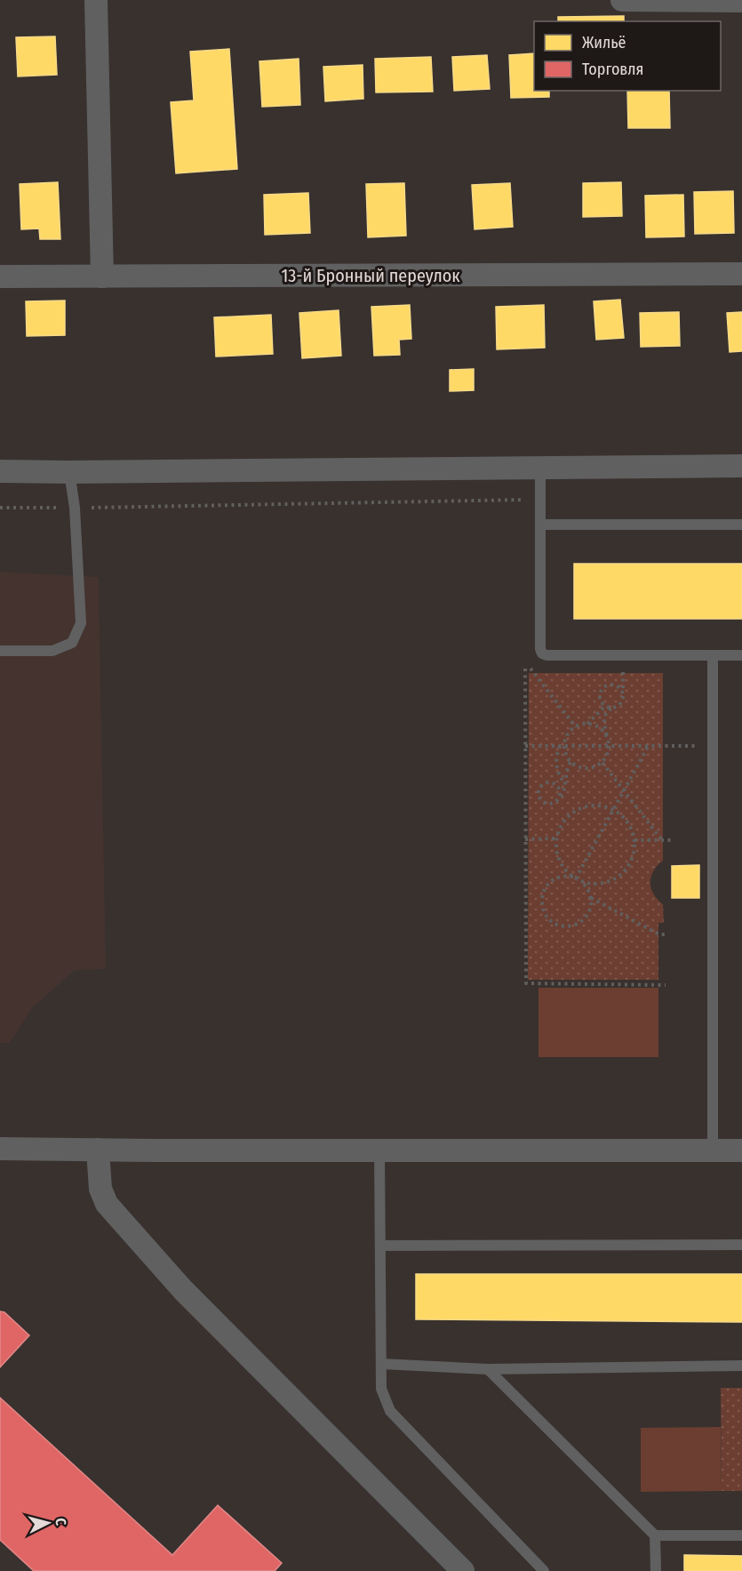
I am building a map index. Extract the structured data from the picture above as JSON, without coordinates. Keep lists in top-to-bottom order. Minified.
{"streets":{"street":["13-й Бронный переулок"]},"legend":["Жильё","Торговля"],"north":"right"}
